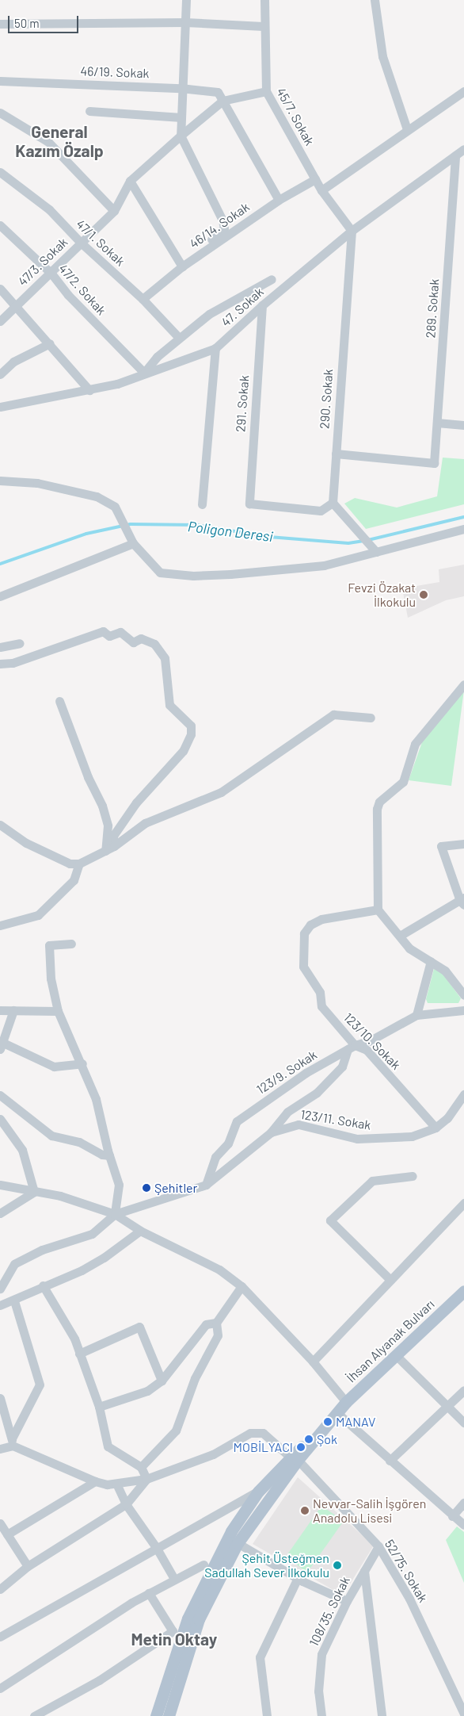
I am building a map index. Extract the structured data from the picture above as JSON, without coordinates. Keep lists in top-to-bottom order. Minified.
{"streets":{"main road":["İhsan Alyanak Bulvarı"],"street":["46/19. Sokak","45/7. Sokak","46/14. Sokak","47/1. Sokak","47/3. Sokak","47/2. Sokak","47. Sokak","289. Sokak","290. Sokak","291. Sokak","123/10. Sokak","123/9. Sokak","123/11. Sokak","52/75. Sokak","108/35. Sokak"]},"crossings":[["45/7. Sokak","46/14. Sokak"],["45/7. Sokak","47. Sokak"],["45/7. Sokak","290. Sokak"],["46/14. Sokak","47/1. Sokak"],["47/1. Sokak","47/3. Sokak"],["47/3. Sokak","47/2. Sokak"],["47/2. Sokak","47. Sokak"],["47. Sokak","289. Sokak"],["47. Sokak","290. Sokak"],["47. Sokak","291. Sokak"],["289. Sokak","290. Sokak"],["290. Sokak","291. Sokak"],["123/10. Sokak","123/9. Sokak"],["123/10. Sokak","123/11. Sokak"],["123/9. Sokak","123/11. Sokak"],["İhsan Alyanak Bulvarı","52/75. Sokak"],["52/75. Sokak","108/35. Sokak"]],"districts":["General Kazım Özalp","Metin Oktay"],"water":["Poligon Deresi"],"places":["Fevzi Özakat İlkokulu","Şehitler","MANAV","Şok","MOBİLYACI","Nevvar-Salih İşgören Anadolu Lisesi","Şehit Üsteğmen Sadullah Sever İlkokulu"],"scale_bar":"50 m"}
